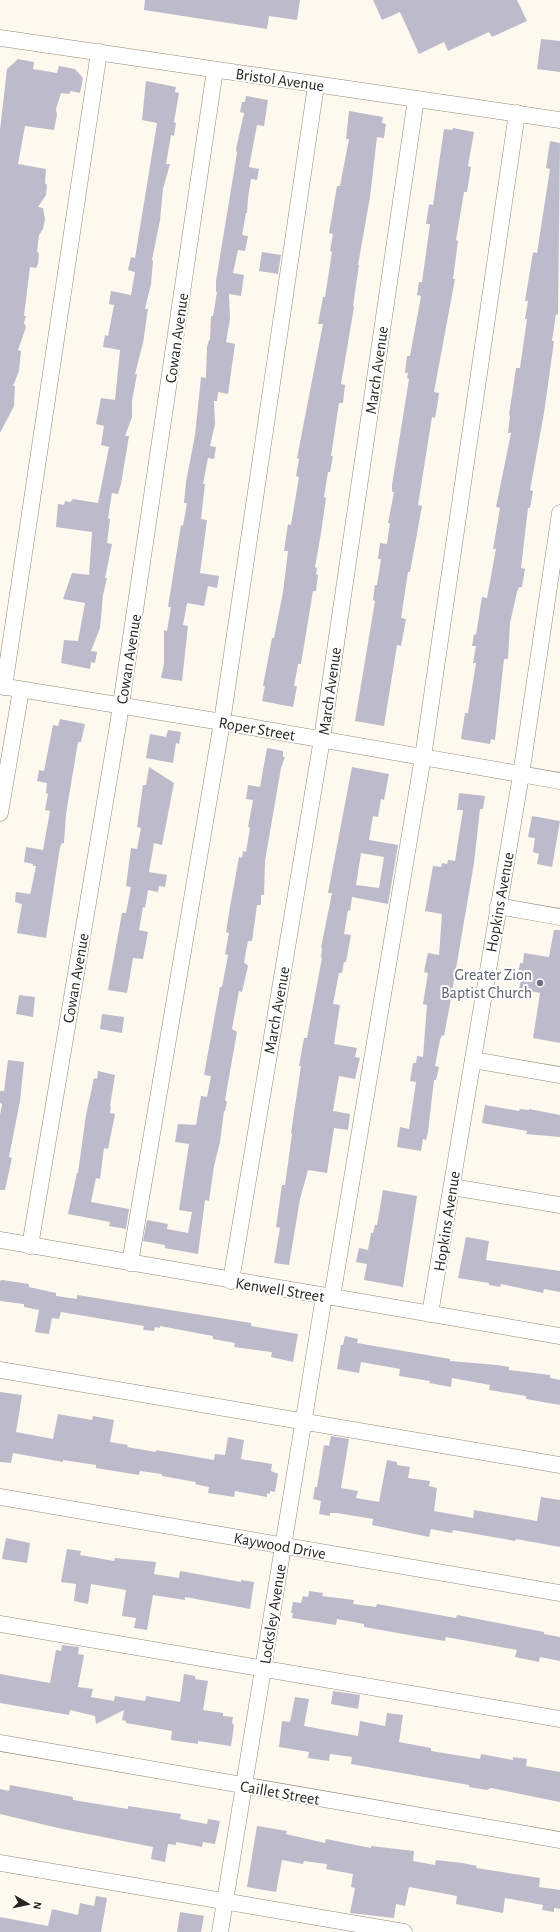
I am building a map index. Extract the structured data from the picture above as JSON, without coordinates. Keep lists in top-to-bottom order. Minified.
{"streets":{"street":["Bristol Avenue","Cowan Avenue","March Avenue","Roper Street","Hopkins Avenue","Kenwell Street","Kaywood Drive","Locksley Avenue","Caillet Street"]},"crossings":[["Bristol Avenue","Cowan Avenue"],["Bristol Avenue","March Avenue"],["Bristol Avenue","Locksley Avenue"],["Cowan Avenue","Roper Street"],["Cowan Avenue","Kenwell Street"],["March Avenue","Roper Street"],["March Avenue","Kenwell Street"],["Roper Street","Hopkins Avenue"],["Roper Street","Locksley Avenue"],["Hopkins Avenue","Kenwell Street"],["Kenwell Street","Locksley Avenue"],["Kaywood Drive","Locksley Avenue"],["Locksley Avenue","Caillet Street"]],"places":["Greater Zion Baptist Church"],"north":"right"}
